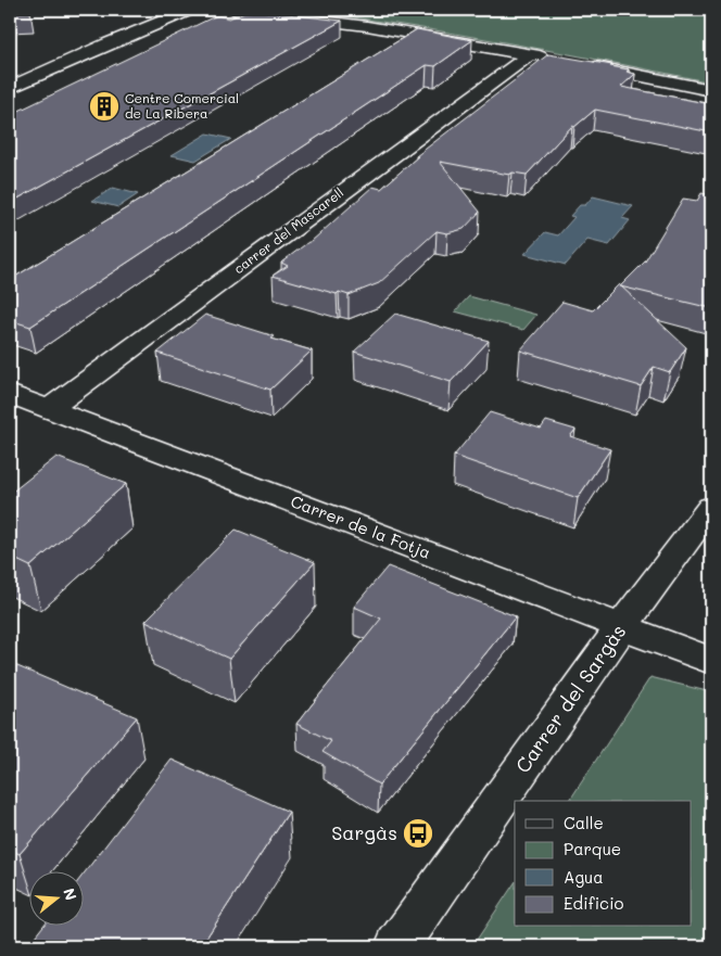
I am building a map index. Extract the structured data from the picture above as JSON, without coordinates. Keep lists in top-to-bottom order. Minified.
{"streets":{"street":["carrer del Mascarell","Carrer de la Fotja","Carrer del Sargàs"]},"crossings":[["carrer del Mascarell","Carrer de la Fotja"],["Carrer de la Fotja","Carrer del Sargàs"]],"places":{"building":["Centre Comercial de La Ribera"],"bus stop":["Sargàs"]},"legend":["Calle","Parque","Agua","Edificio"],"north":"right"}
